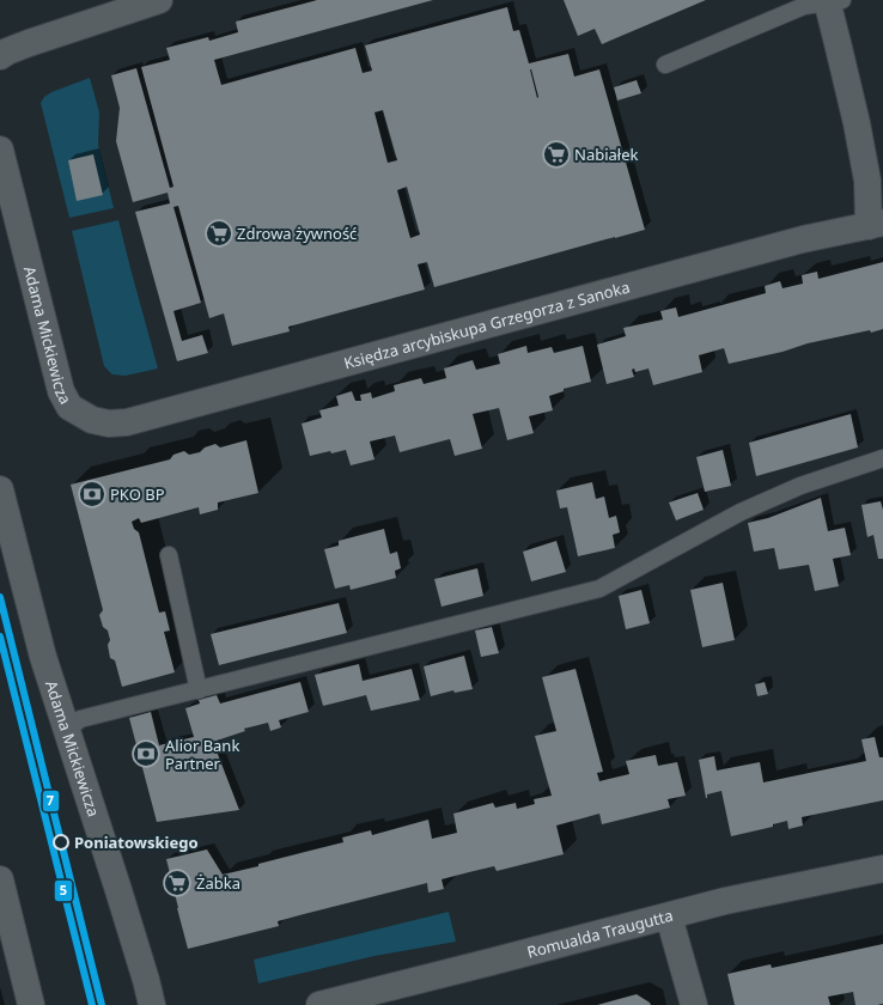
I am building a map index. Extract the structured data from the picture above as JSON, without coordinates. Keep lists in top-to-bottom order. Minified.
{"streets":{"street":["Księdza arcybiskupa Grzegorza z Sanoka","Adama Mickiewicza","Romualda Traugutta"]},"crossings":[["Księdza arcybiskupa Grzegorza z Sanoka","Adama Mickiewicza"]],"places":{"supermarket":["Nabiałek","Zdrowa żywność","Żabka"],"bank":["PKO BP","Alior Bank Partner"],"other":["Poniatowskiego"]},"lines":["transit line 7","transit line 5"]}
